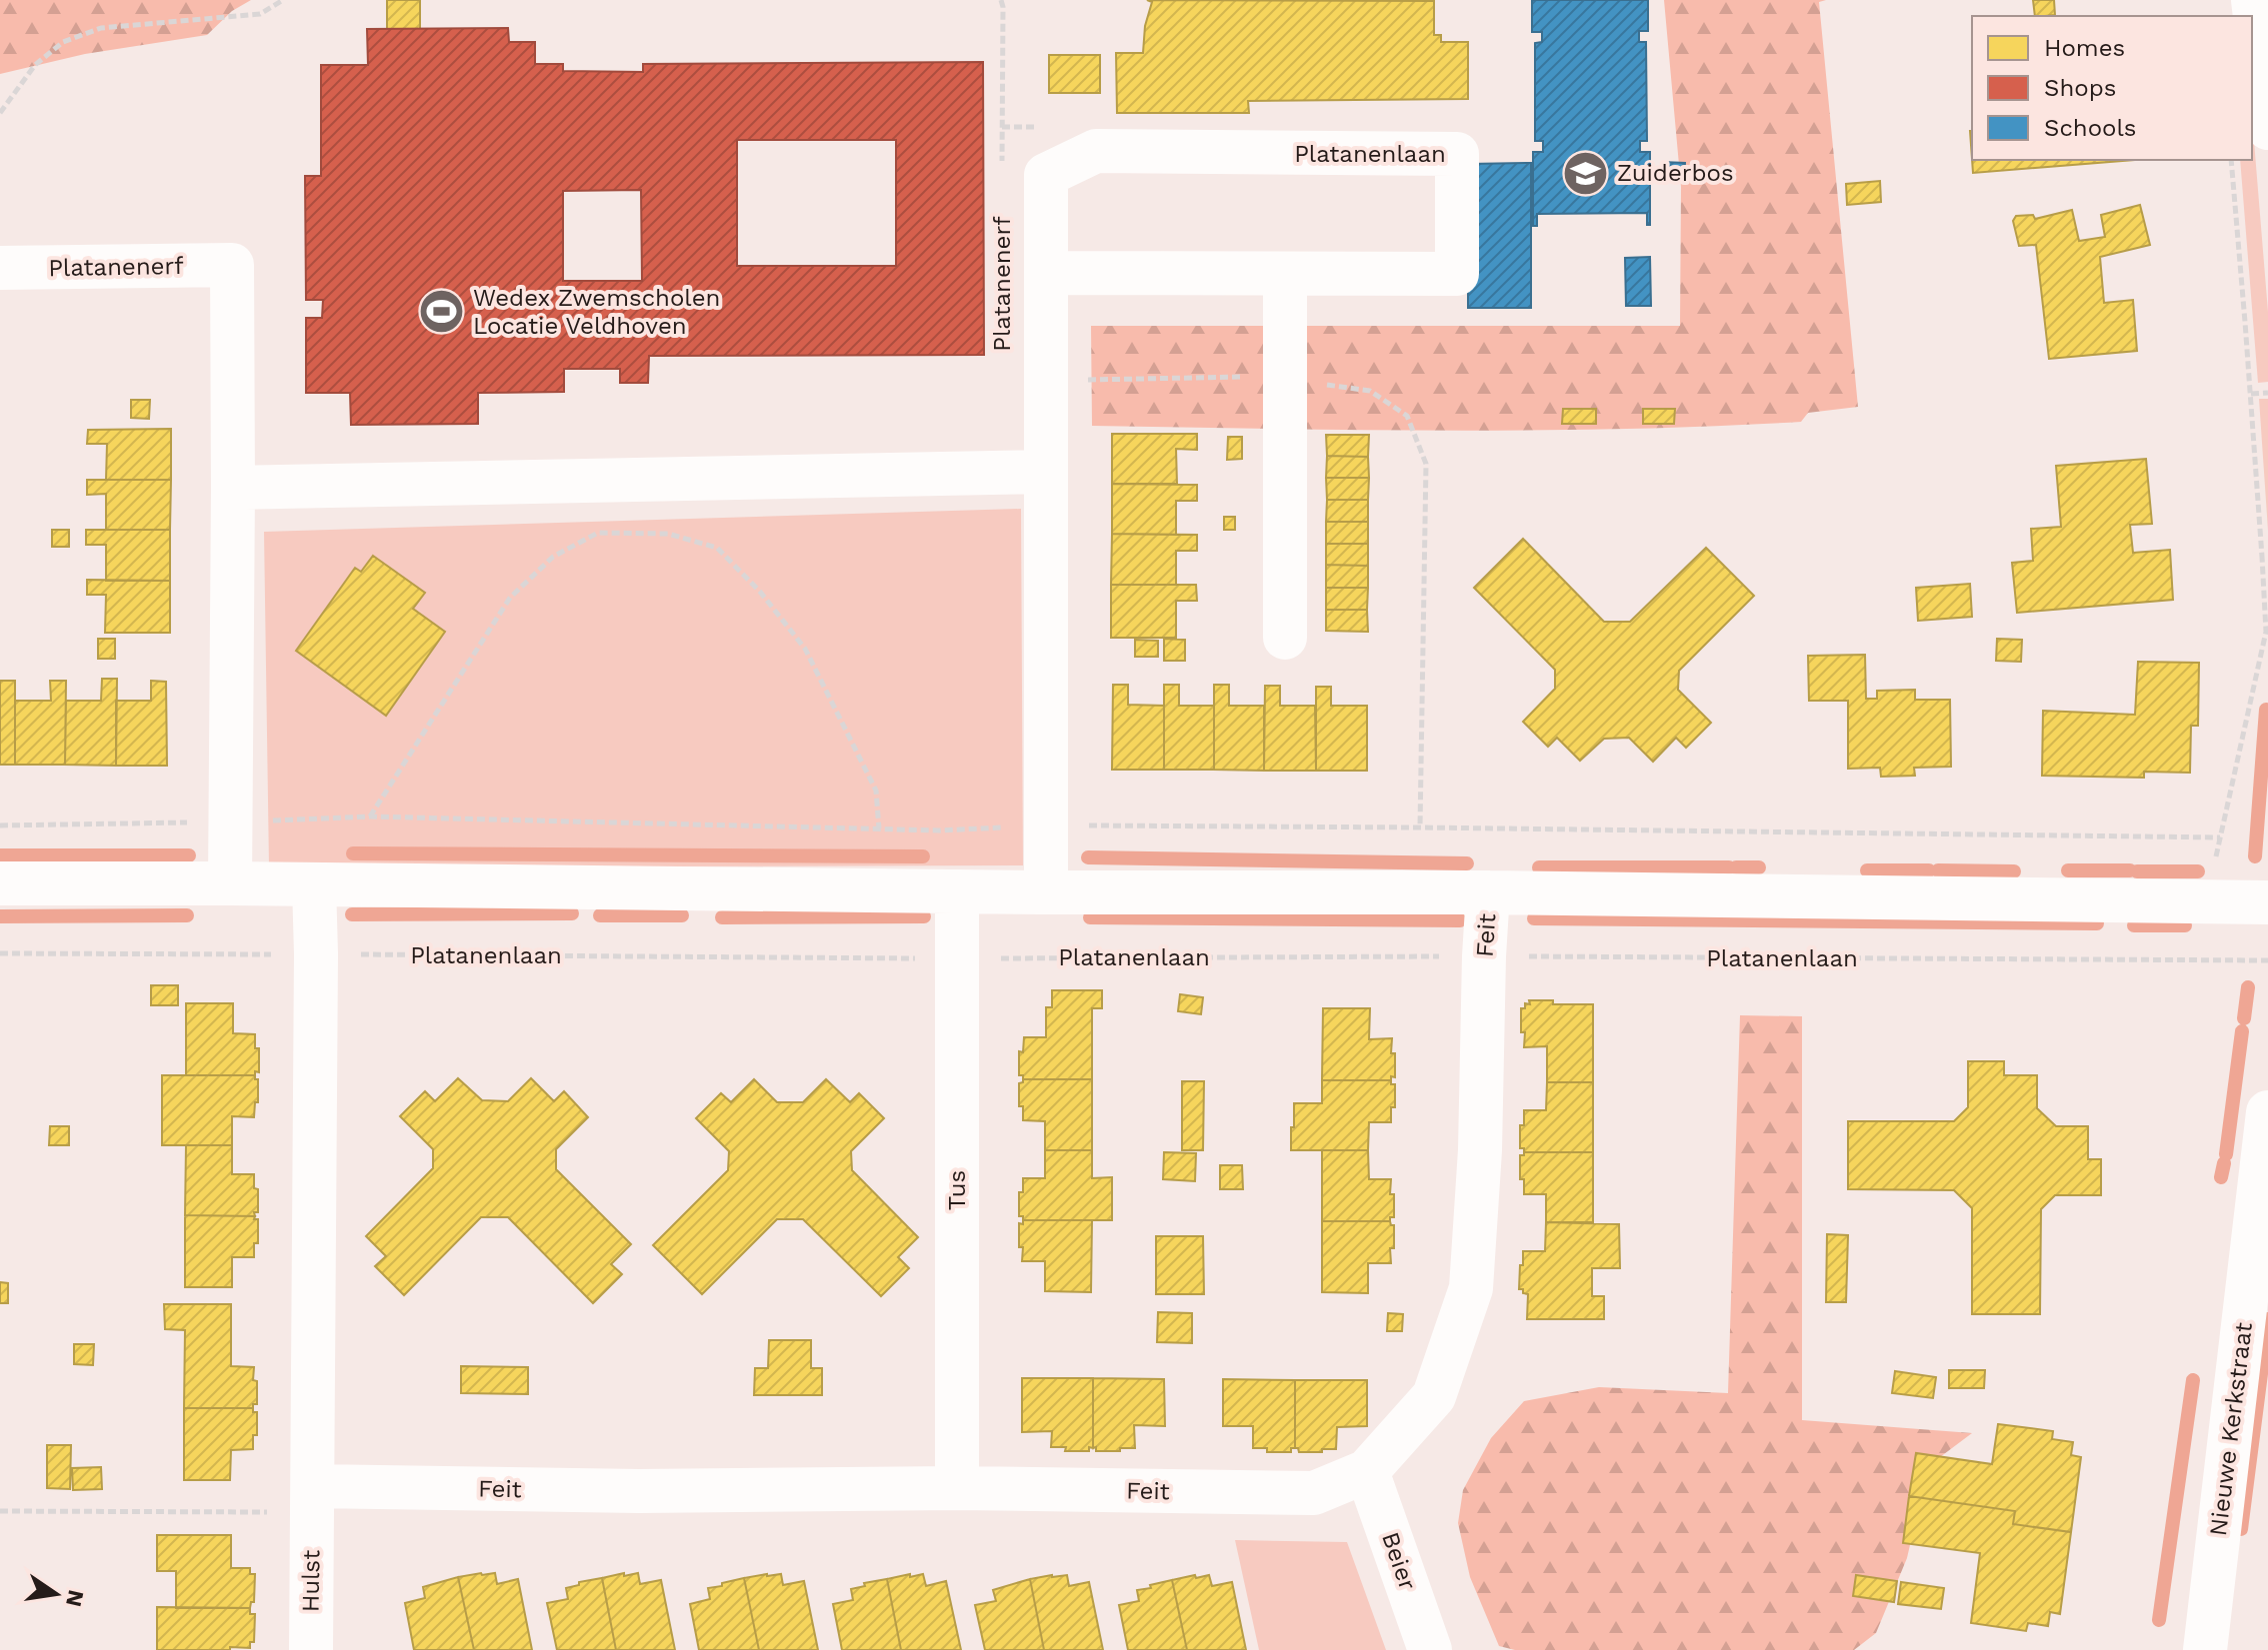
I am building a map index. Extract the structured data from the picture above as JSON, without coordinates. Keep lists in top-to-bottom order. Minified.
{"streets":{"street":["Platanenlaan","Platanenerf","Feit","Tus","Nieuwe Kerkstraat","Beier","Hulst"]},"crossings":[["Platanenlaan","Feit"],["Platanenlaan","Tus"],["Feit","Tus"],["Feit","Beier"],["Feit","Hulst"]],"places":{"school or university":["Zuiderbos"],"sports":["Wedex Zwemscholen Locatie Veldhoven"]},"legend":["Homes","Shops","Schools"],"north":"right"}
